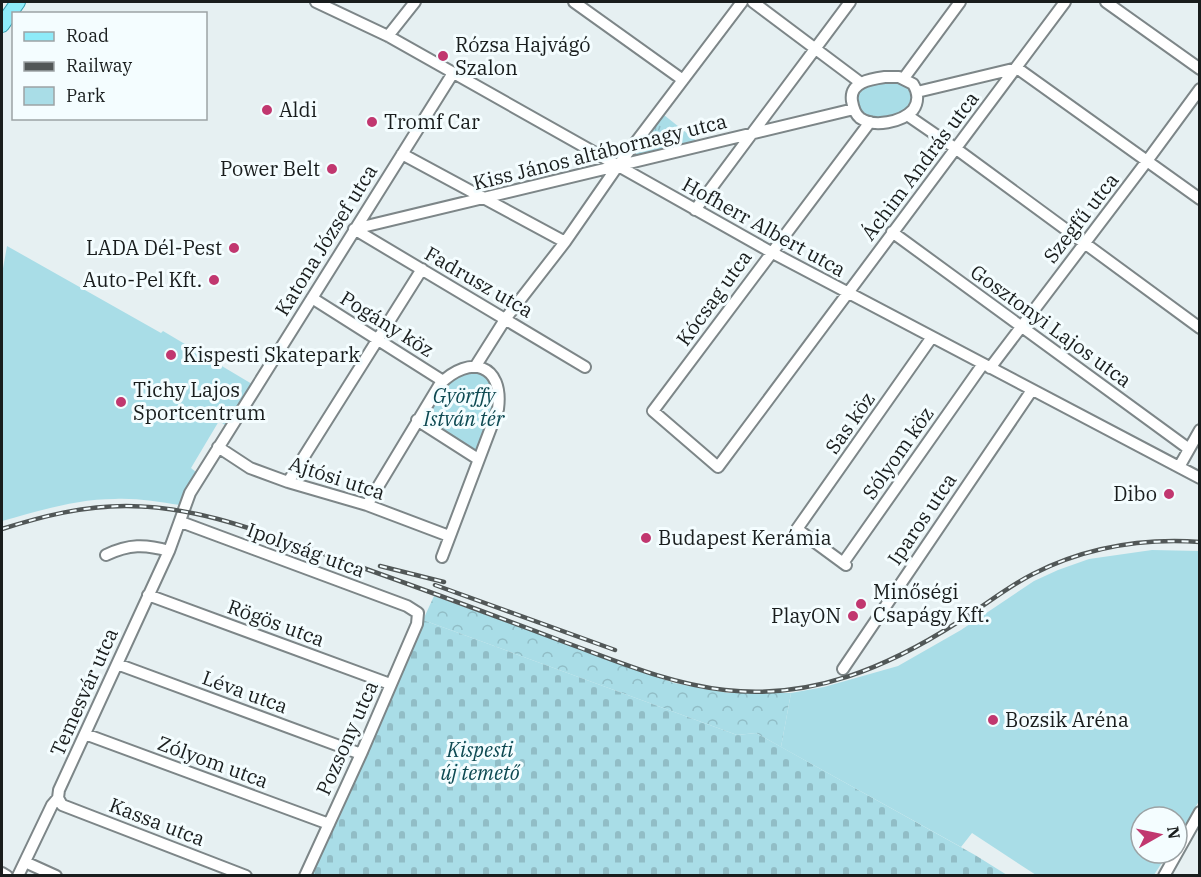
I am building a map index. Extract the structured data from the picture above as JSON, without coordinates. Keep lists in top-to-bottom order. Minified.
{"streets":{"street":["Kiss János altábornagy utca","Áchim András utca","Szegfű utca","Hofherr Albert utca","Katona József utca","Fadrusz utca","Kócsag utca","Pogány köz","Gosztonyi Lajos utca","Sas köz","Sólyom köz","Ajtósi utca","Iparos utca","Ipolyság utca","Rögös utca","Temesvár utca","Léva utca","Pozsony utca","Zólyom utca","Kassa utca"]},"crossings":[["Kiss János altábornagy utca","Hofherr Albert utca"],["Kiss János altábornagy utca","Katona József utca"],["Kiss János altábornagy utca","Fadrusz utca"],["Kiss János altábornagy utca","Kócsag utca"],["Áchim András utca","Hofherr Albert utca"],["Áchim András utca","Kócsag utca"],["Áchim András utca","Gosztonyi Lajos utca"],["Szegfű utca","Hofherr Albert utca"],["Szegfű utca","Gosztonyi Lajos utca"],["Szegfű utca","Sólyom köz"],["Hofherr Albert utca","Katona József utca"],["Hofherr Albert utca","Kócsag utca"],["Hofherr Albert utca","Sas köz"],["Hofherr Albert utca","Sólyom köz"],["Hofherr Albert utca","Iparos utca"],["Katona József utca","Fadrusz utca"],["Katona József utca","Pogány köz"],["Katona József utca","Ajtósi utca"],["Katona József utca","Ipolyság utca"],["Katona József utca","Temesvár utca"],["Sas köz","Sólyom köz"],["Ipolyság utca","Temesvár utca"],["Ipolyság utca","Pozsony utca"],["Rögös utca","Temesvár utca"],["Rögös utca","Pozsony utca"],["Temesvár utca","Léva utca"],["Temesvár utca","Zólyom utca"],["Temesvár utca","Kassa utca"],["Léva utca","Pozsony utca"],["Pozsony utca","Zólyom utca"]],"parks":["Györffy István tér","Kispesti új temető"],"places":["Rózsa Hajvágó Szalon","Aldi","Tromf Car","Power Belt","LADA Dél-Pest","Auto-Pel Kft.","Kispesti Skatepark","Tichy Lajos Sportcentrum","Dibo","Budapest Kerámia","Minőségi Csapágy Kft.","PlayON","Bozsik Aréna"],"legend":["Road","Railway","Park"],"north":"right"}
